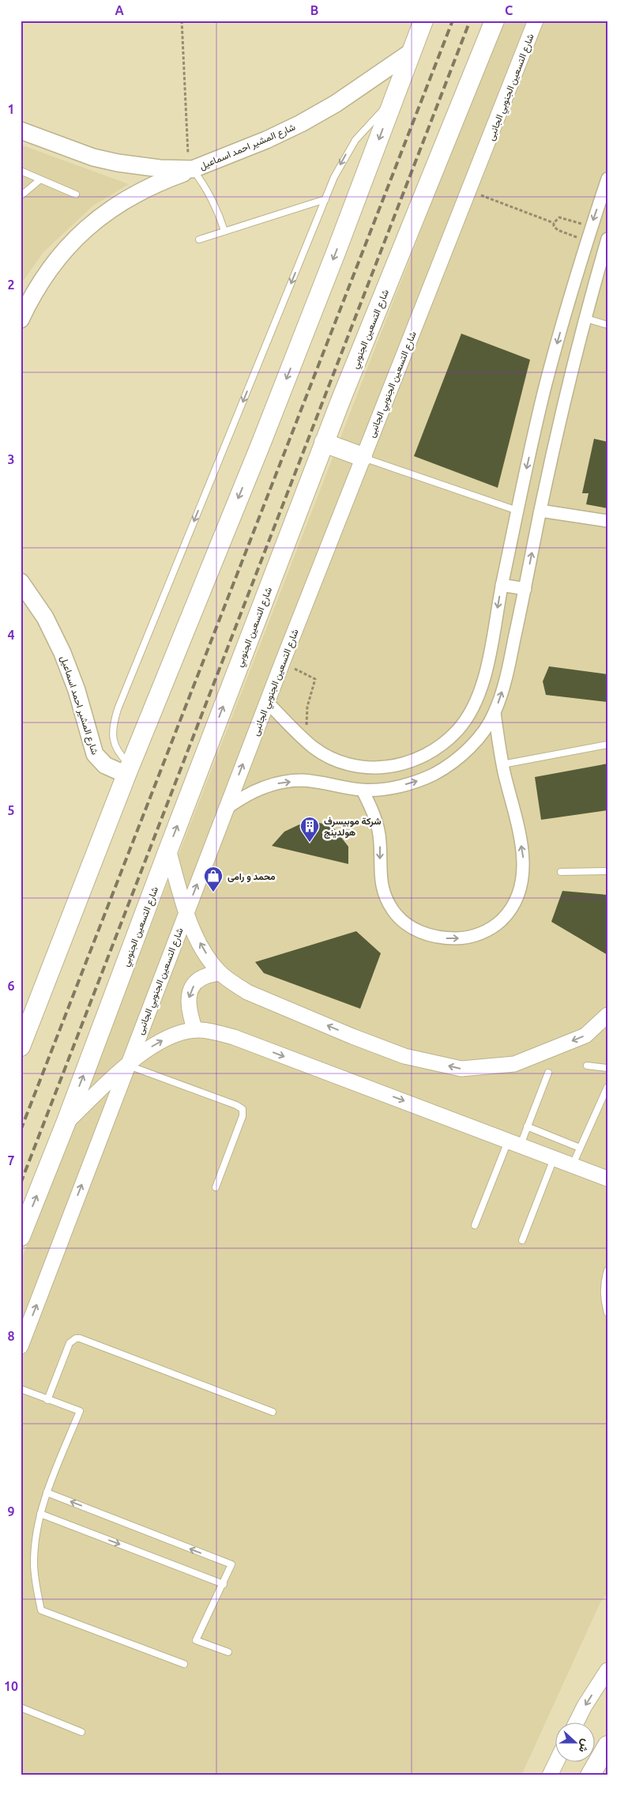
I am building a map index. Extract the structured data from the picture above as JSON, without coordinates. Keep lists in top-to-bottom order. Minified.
{"streets":{"main road":["شارع المشير احمد اسماعيل","شارع التسعين الجنوبي"],"street":["شارع التسعين الجنوبي الجانبى"]},"one_way":["شارع التسعين الجنوبي الجانبى"],"places":{"building":["شركة موبيسرف هولدينج"],"shop":["محمد و رامى"]},"north":"right","grid":{"columns":["A","B","C"],"rows":["1","2","3","4","5","6","7","8","9","10"]}}
